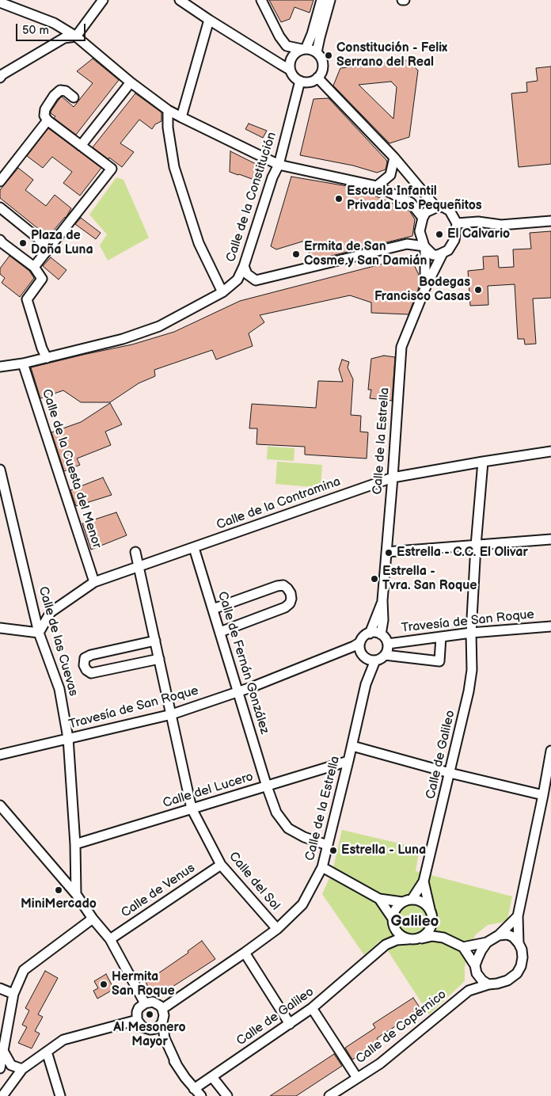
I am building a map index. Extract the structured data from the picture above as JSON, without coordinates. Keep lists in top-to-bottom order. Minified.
{"streets":{"street":["Calle de la Constitución","Calle de la Estrella","Calle de la Cuesta del Menor","Calle de la Contramina","Travesía de San Roque","Calle de las Cuevas","Calle de Fernán González","Calle de Galileo","Calle del Lucero","Calle del Sol","Calle de Venus","Calle de Copérnico"]},"crossings":[["Calle de la Constitución","Calle de la Cuesta del Menor"],["Calle de la Estrella","Calle de la Contramina"],["Calle de la Estrella","Travesía de San Roque"],["Calle de la Estrella","Calle de Fernán González"],["Calle de la Estrella","Calle del Lucero"],["Calle de la Estrella","Calle del Sol"],["Calle de la Cuesta del Menor","Calle de la Contramina"],["Calle de la Contramina","Calle de las Cuevas"],["Calle de la Contramina","Calle de Fernán González"],["Calle de la Contramina","Calle de Galileo"],["Calle de la Contramina","Calle del Sol"],["Travesía de San Roque","Calle de las Cuevas"],["Travesía de San Roque","Calle de Fernán González"],["Travesía de San Roque","Calle de Galileo"],["Travesía de San Roque","Calle del Sol"],["Calle de las Cuevas","Calle del Lucero"],["Calle de Fernán González","Calle del Lucero"],["Calle del Lucero","Calle del Sol"],["Calle del Sol","Calle de Venus"]],"districts":["Galileo"],"places":["Constitución - Felix Serrano del Real","Escuela Infantil Privada Los Pequeñitos","El Calvario","Plaza de Doña Luna","Ermita de San Cosme y San Damián","Bodegas Francisco Casas","Estrella - C.C. El Olivar","Estrella - Tvra. San Roque","Estrella - Luna","MiniMercado","Hermita San Roque","Al Mesonero Mayor"],"scale_bar":"50 m"}
